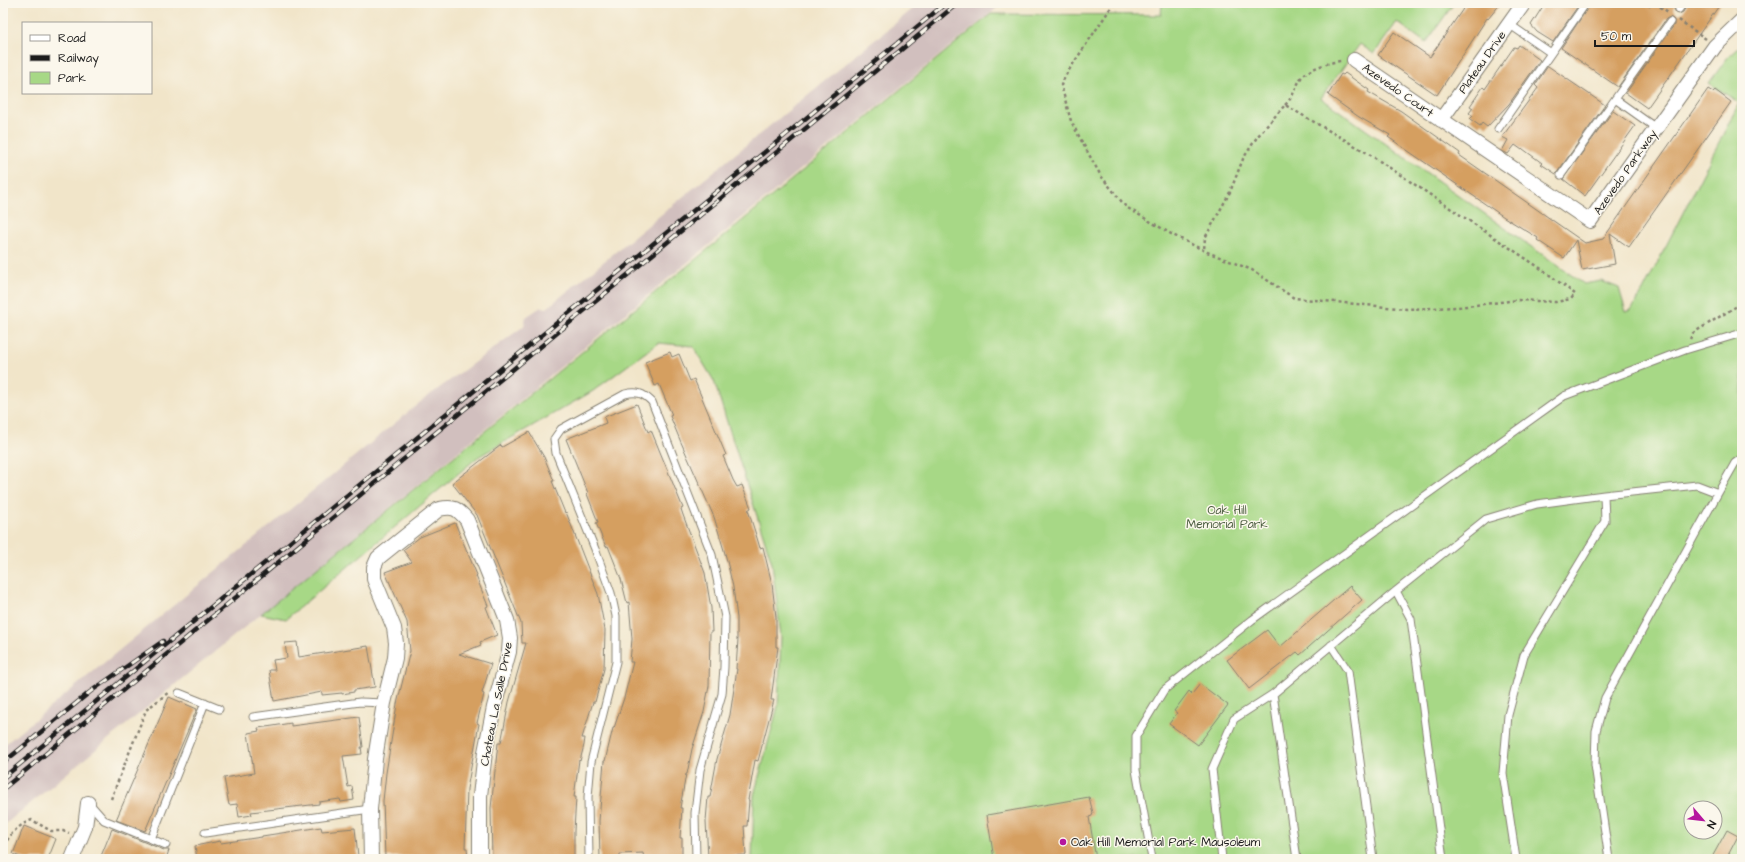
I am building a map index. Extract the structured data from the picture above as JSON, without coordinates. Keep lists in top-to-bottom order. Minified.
{"streets":{"street":["Plateau Drive","Azevedo Court","Azevedo Parkway","Chateau La Salle Drive"]},"crossings":[["Plateau Drive","Azevedo Court"],["Plateau Drive","Azevedo Parkway"],["Azevedo Court","Azevedo Parkway"]],"parks":["Oak Hill Memorial Park"],"places":["Oak Hill Memorial Park Mausoleum"],"legend":["Road","Railway","Park"],"scale_bar":"50 m","north":"bottom right"}
